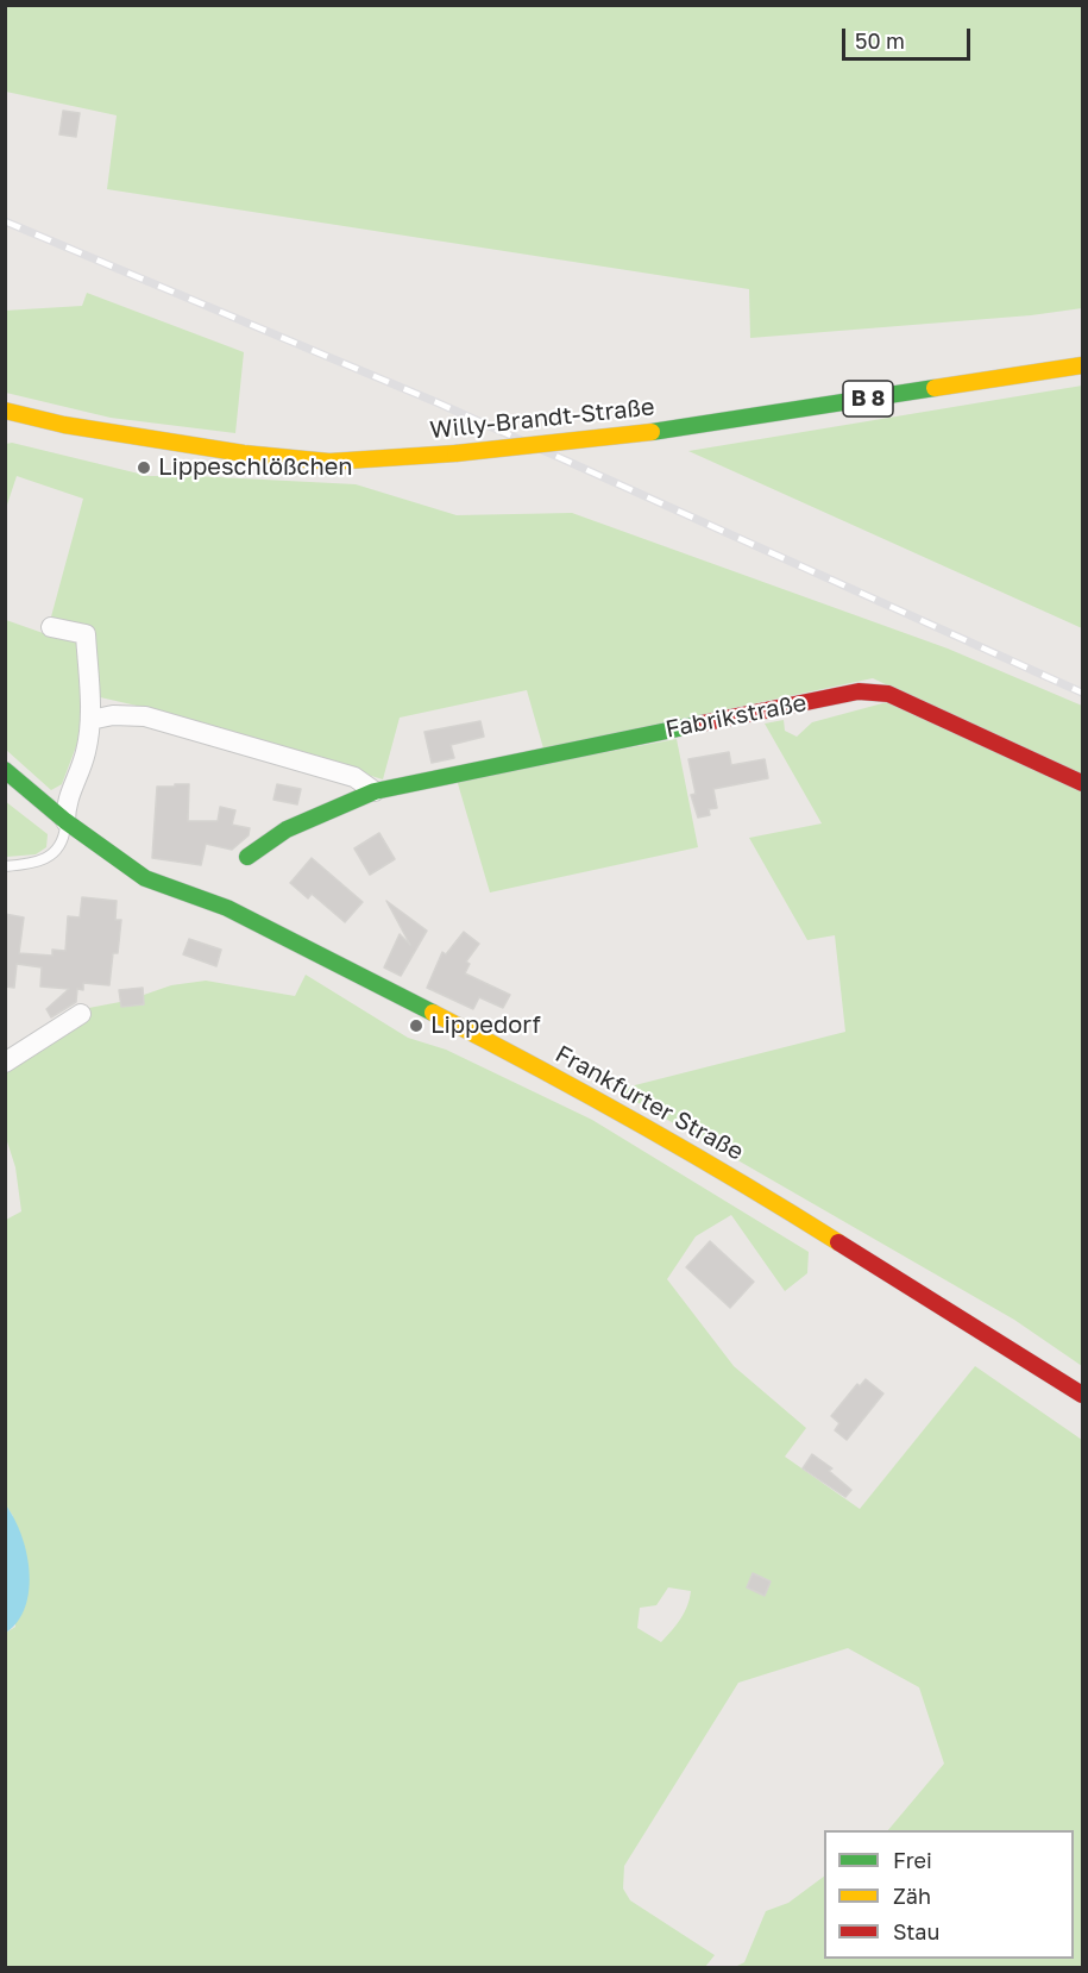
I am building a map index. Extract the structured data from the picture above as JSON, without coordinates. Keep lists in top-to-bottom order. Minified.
{"streets":{"main road":["B 8","Willy-Brandt-Straße","Fabrikstraße","Frankfurter Straße"]},"places":["Lippeschlößchen","Lippedorf"],"legend":["Frei","Zäh","Stau"],"scale_bar":"50 m"}
